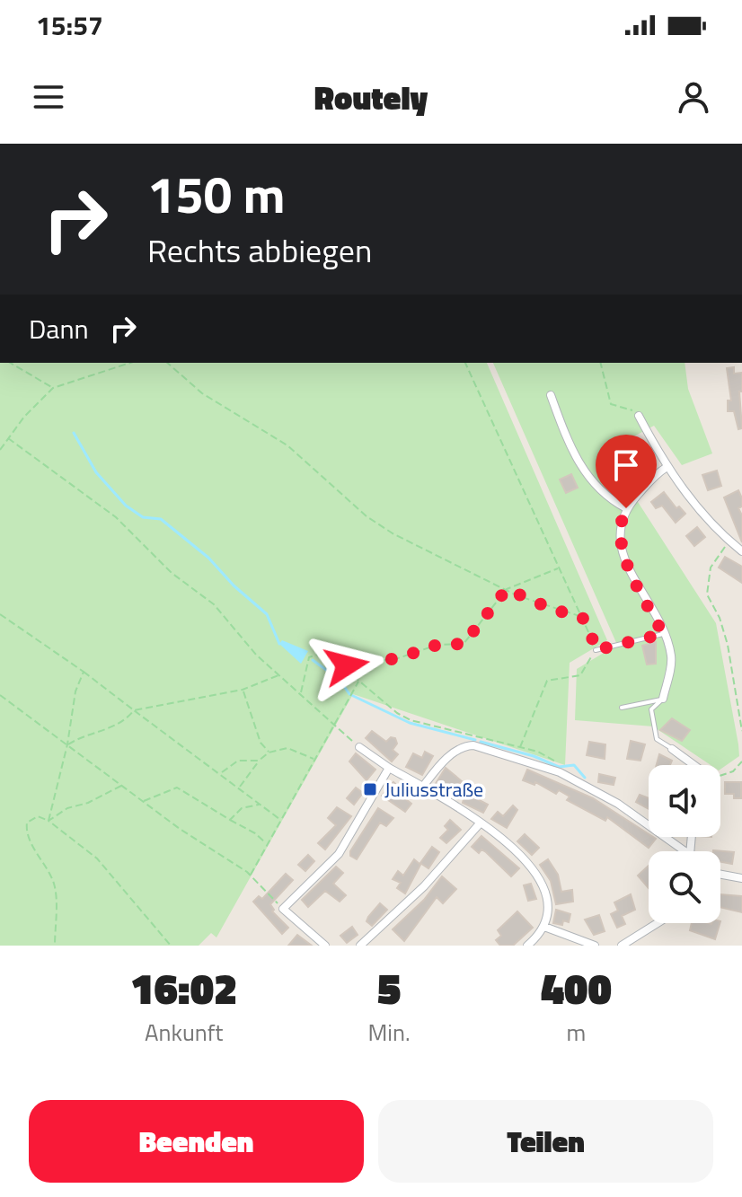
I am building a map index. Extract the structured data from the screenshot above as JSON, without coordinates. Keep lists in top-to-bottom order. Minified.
{"places":{"transit":["Juliusstraße"]},"page":{"status":"15:57","header":"Routely","turn":["150 m","Rechts abbiegen"],"then":"Dann","eta":["16:02","Ankunft","5","Min.","400","m"],"buttons":["Beenden","Teilen"]}}
